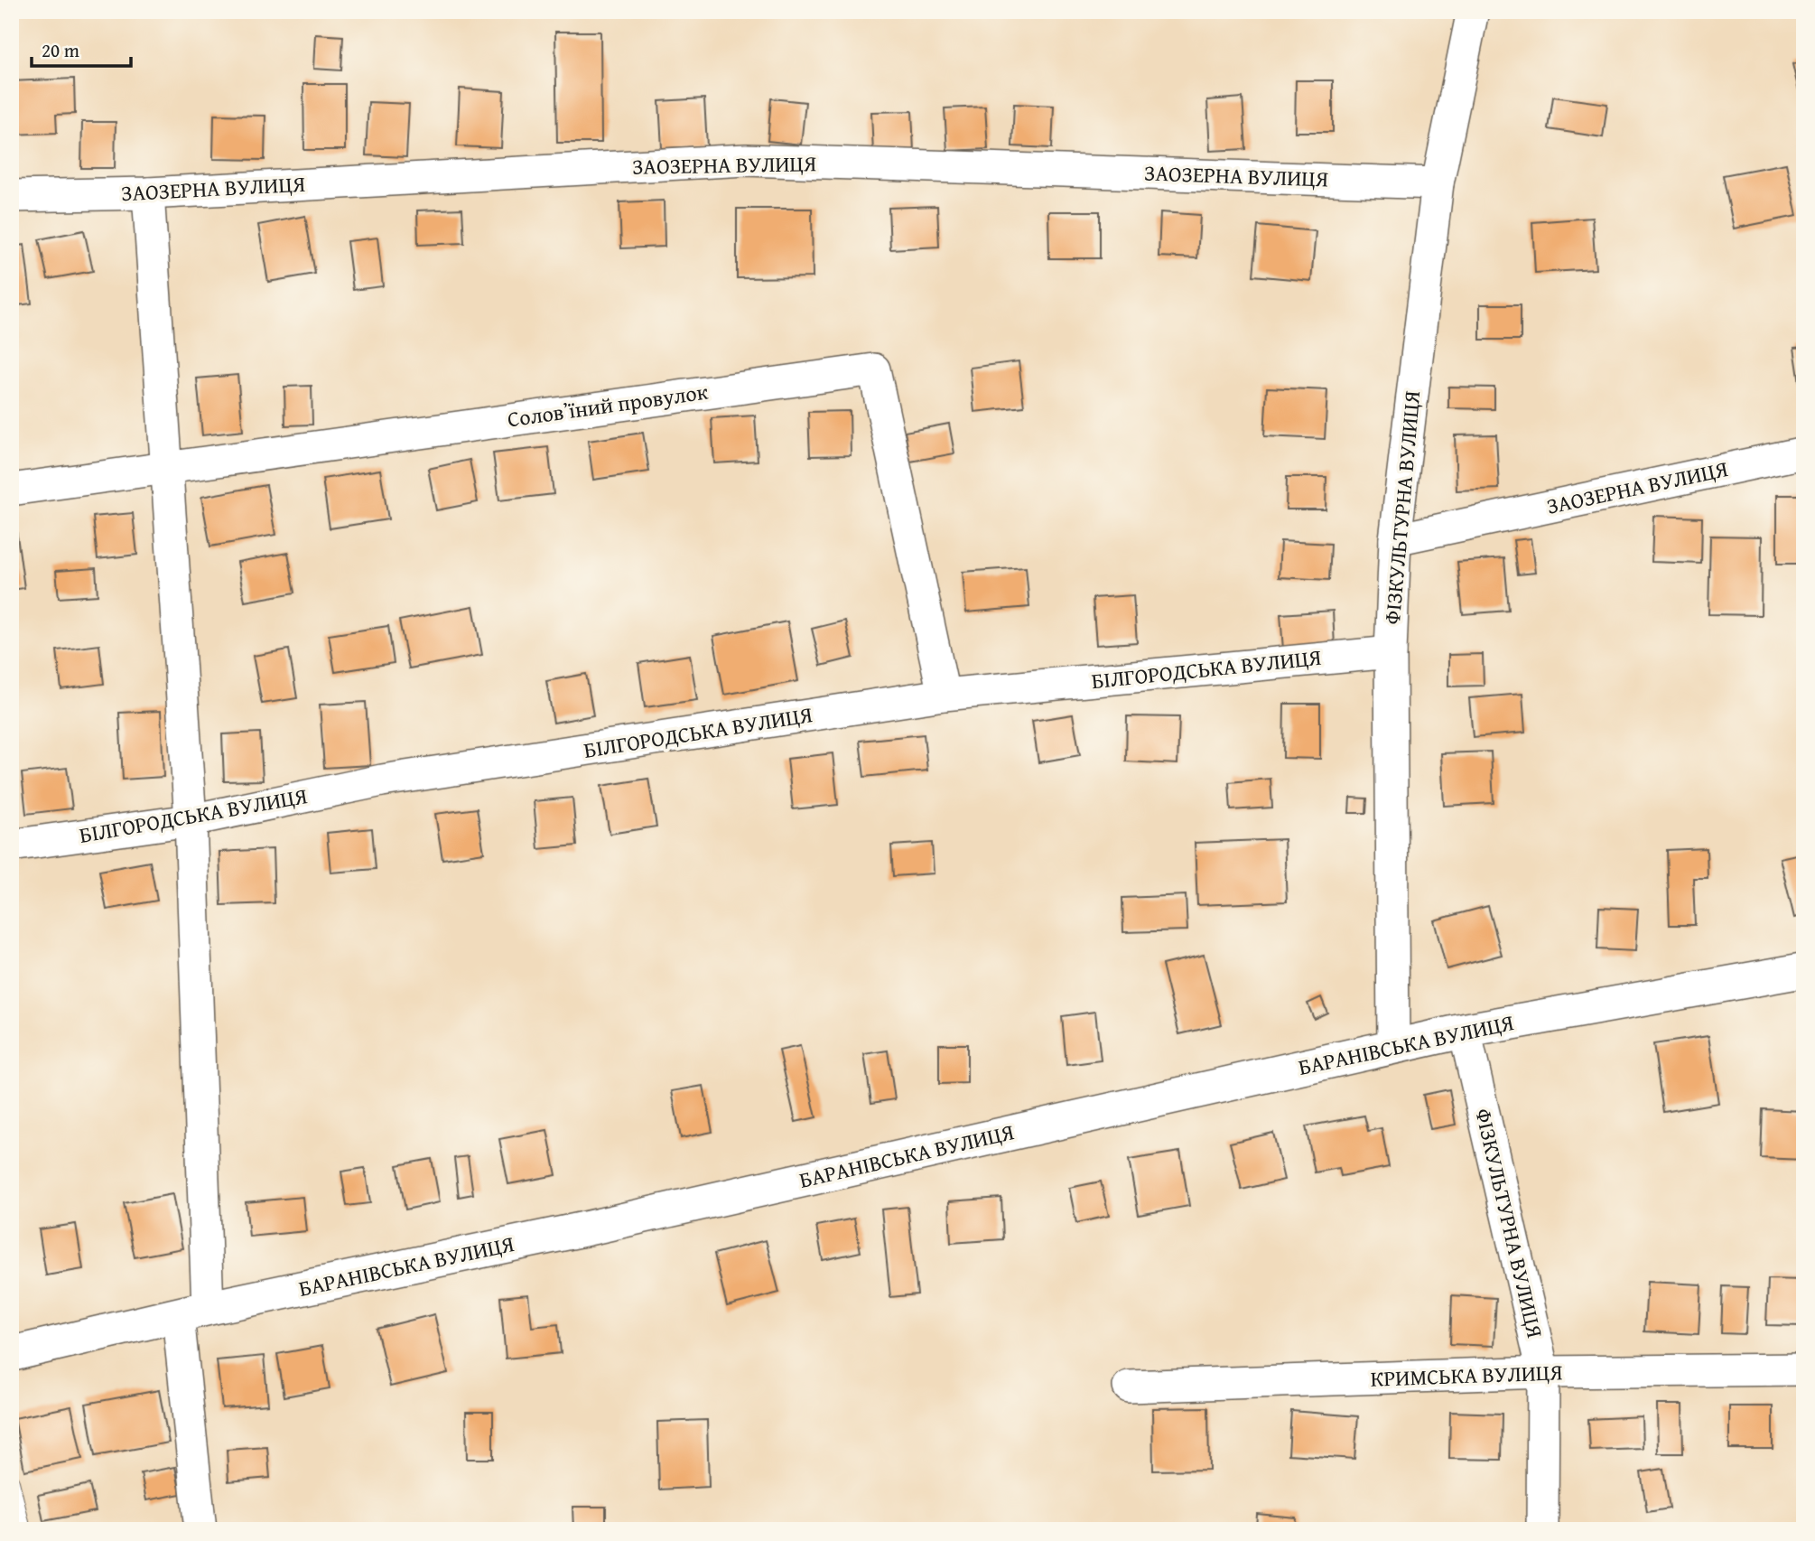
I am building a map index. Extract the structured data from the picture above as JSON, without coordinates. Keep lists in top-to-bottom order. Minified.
{"streets":{"main road":["БАРАНІВСЬКА ВУЛИЦЯ"],"street":["ЗАОЗЕРНА ВУЛИЦЯ","Соловʼїний провулок","ФІЗКУЛЬТУРНА ВУЛИЦЯ","БІЛГОРОДСЬКА ВУЛИЦЯ","КРИМСЬКА ВУЛИЦЯ"]},"crossings":[["ЗАОЗЕРНА ВУЛИЦЯ","ФІЗКУЛЬТУРНА ВУЛИЦЯ"],["Соловʼїний провулок","БІЛГОРОДСЬКА ВУЛИЦЯ"],["ФІЗКУЛЬТУРНА ВУЛИЦЯ","БІЛГОРОДСЬКА ВУЛИЦЯ"],["ФІЗКУЛЬТУРНА ВУЛИЦЯ","БАРАНІВСЬКА ВУЛИЦЯ"],["ФІЗКУЛЬТУРНА ВУЛИЦЯ","КРИМСЬКА ВУЛИЦЯ"]],"scale_bar":"20 m"}
